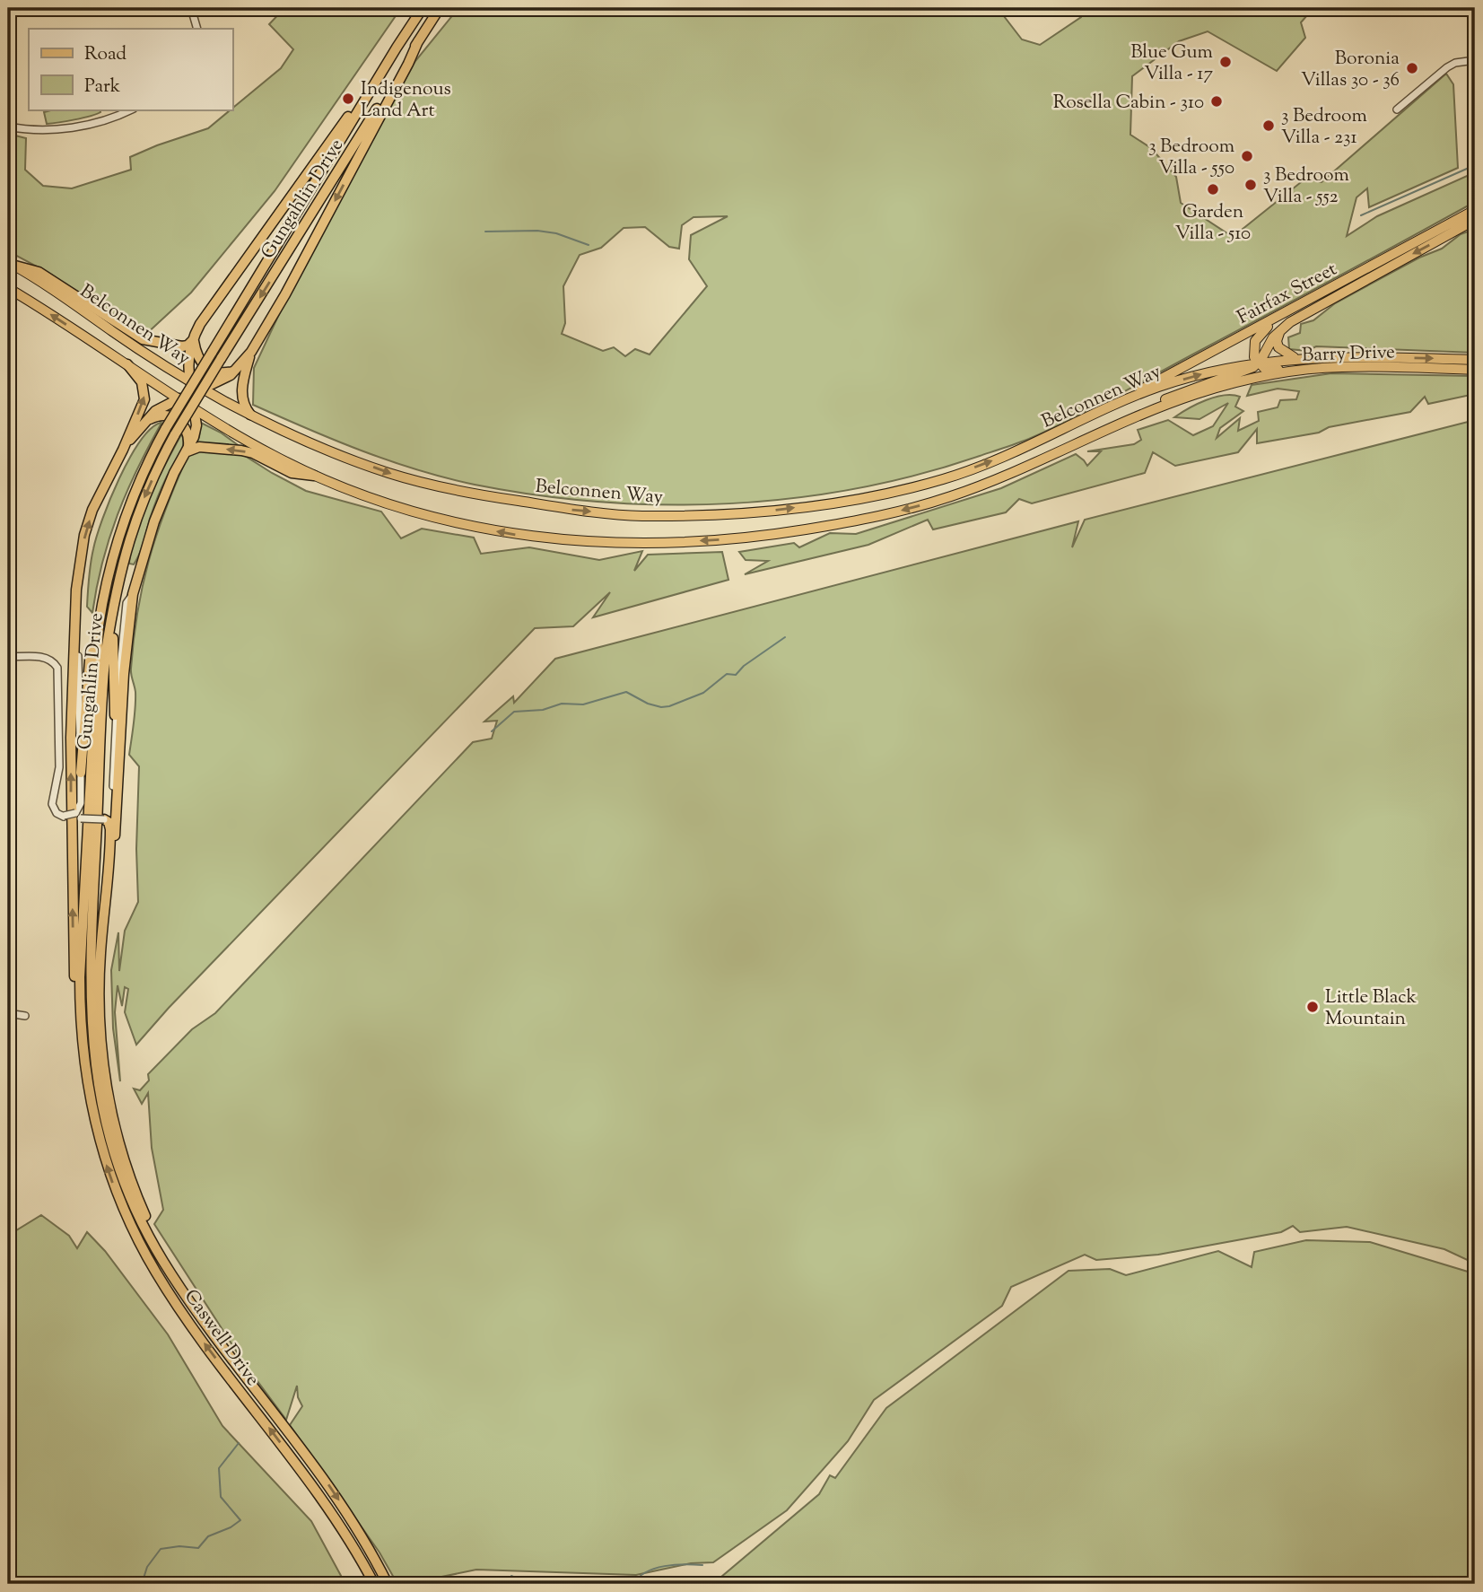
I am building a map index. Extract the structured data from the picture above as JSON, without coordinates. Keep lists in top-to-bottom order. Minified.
{"streets":{"highway":["Gungahlin Drive","Caswell Drive"],"main road":["Fairfax Street","Belconnen Way","Barry Drive"]},"crossings":[["Gungahlin Drive","Caswell Drive"],["Fairfax Street","Belconnen Way"],["Fairfax Street","Barry Drive"],["Belconnen Way","Barry Drive"]],"places":["Blue Gum Villa - 17","Boronia Villas 30 - 36","Indigenous Land Art","Rosella Cabin - 310","3 Bedroom Villa - 231","3 Bedroom Villa - 550","3 Bedroom Villa - 552","Garden Villa - 510","Little Black Mountain"],"legend":["Road","Park"]}
